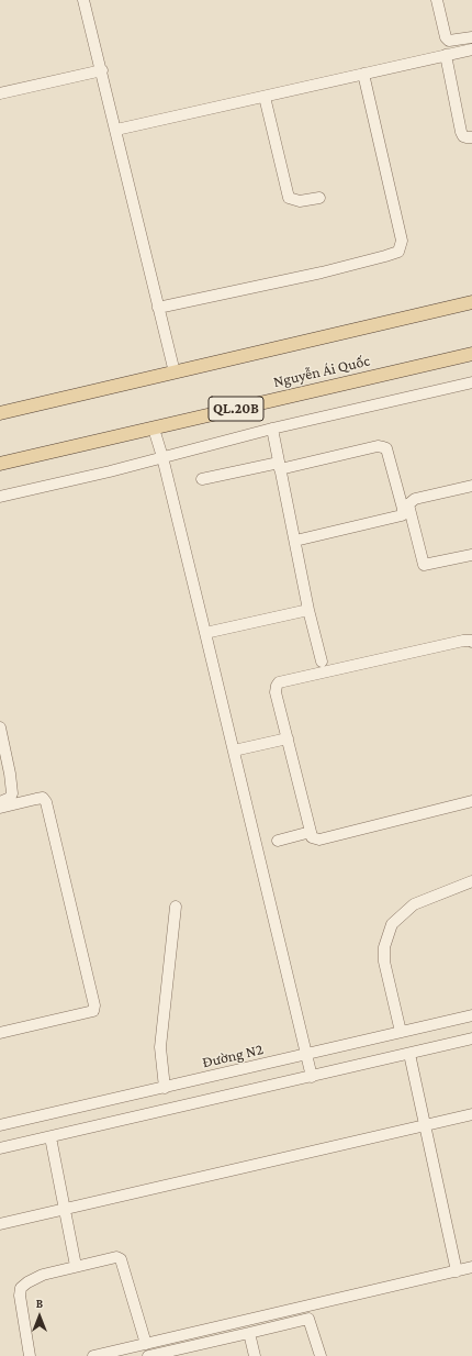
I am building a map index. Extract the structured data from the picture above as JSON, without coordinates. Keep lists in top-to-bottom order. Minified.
{"streets":{"main road":["Nguyễn Ái Quốc","QL.20B"],"street":["Đường N2"]},"north":"top"}
